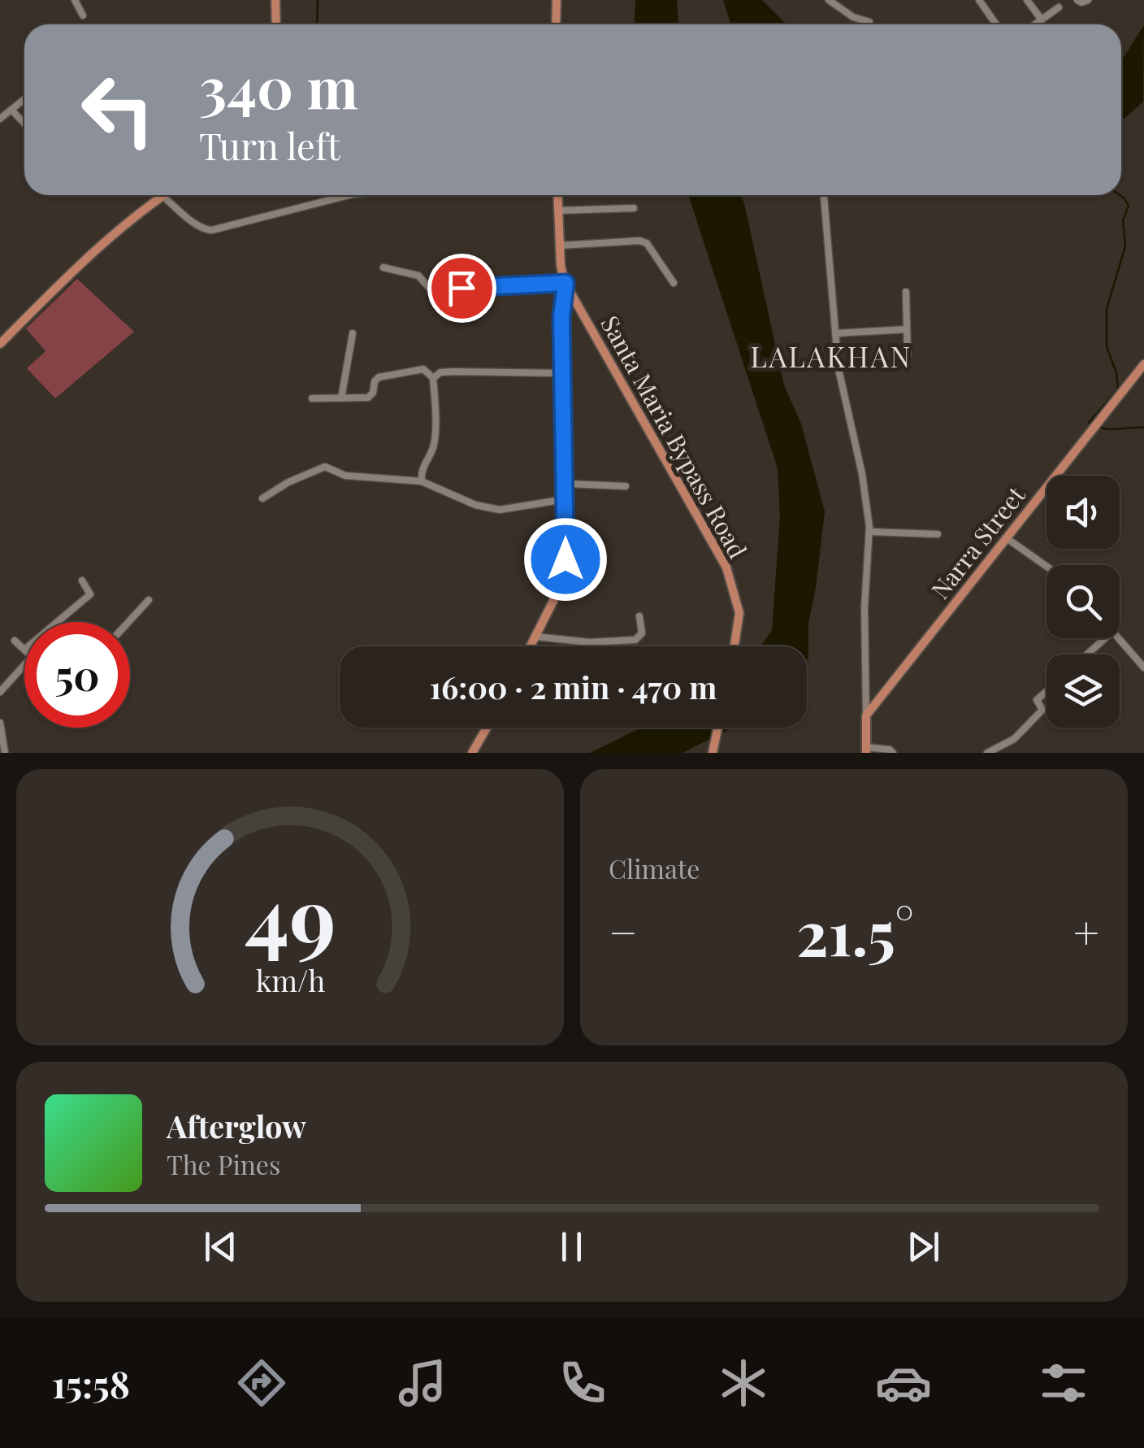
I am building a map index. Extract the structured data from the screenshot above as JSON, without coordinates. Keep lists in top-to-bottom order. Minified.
{"streets":{"main road":["Santa Maria Bypass Road","Narra Street"]},"districts":["LALAKHAN"],"page":{"turn":["340 m","Turn left"],"limit":"50","trip":"16:00 · 2 min · 470 m","tile":"Climate","heat":["−","21.5°","+"],"song":["Afterglow","The Pines"],"tabs":"15:58","gauge":["49","km/h"]}}
